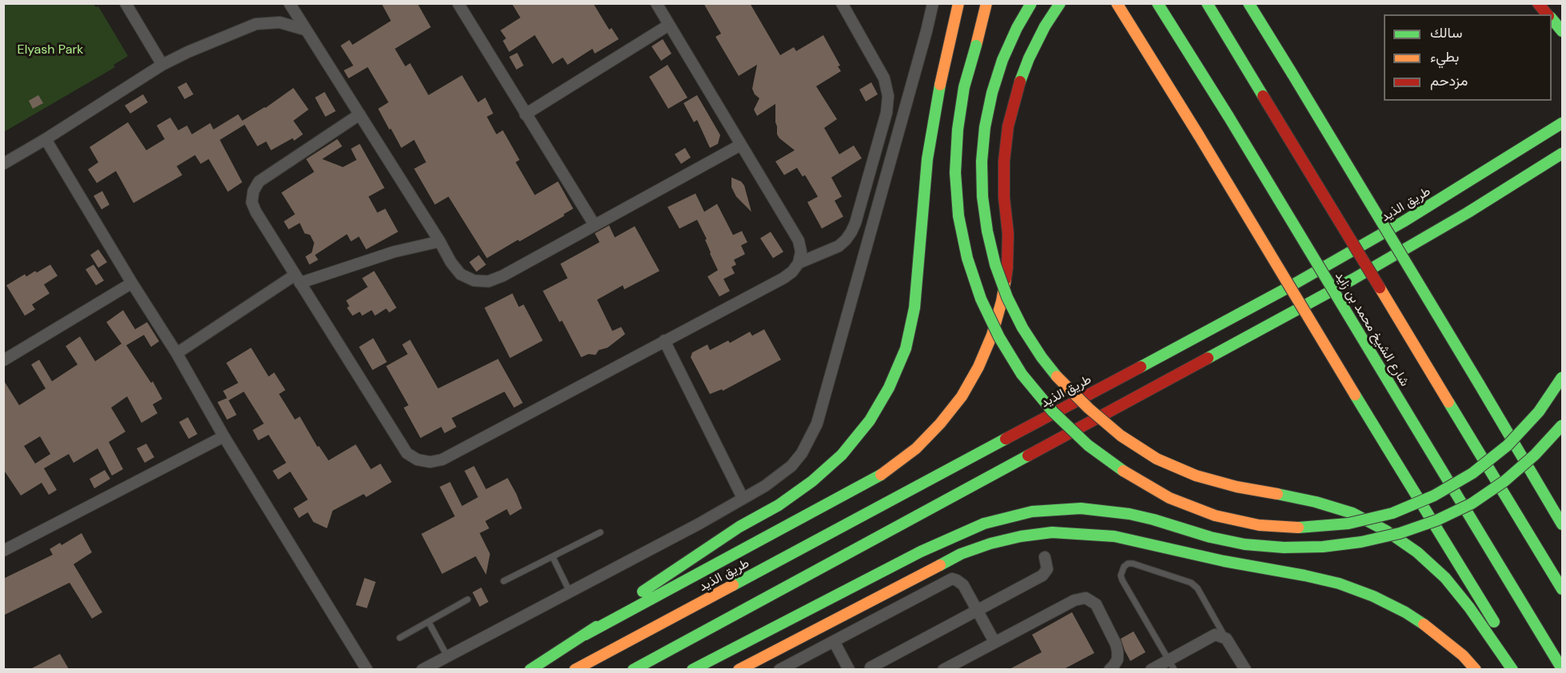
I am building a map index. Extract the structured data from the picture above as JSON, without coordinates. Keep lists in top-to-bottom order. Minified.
{"streets":{"highway":["طريق الذيد","شارع الشيخ محمد بن زايد"]},"parks":["Elyash Park"],"legend":["سالك","بطيء","مزدحم"]}
